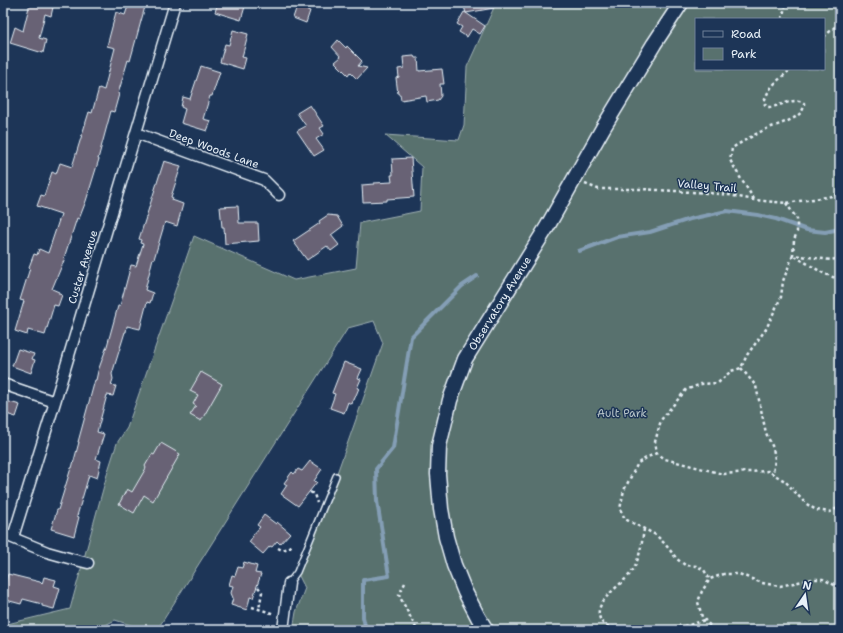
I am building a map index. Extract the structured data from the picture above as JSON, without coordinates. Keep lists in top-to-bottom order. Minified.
{"streets":{"street":["Deep Woods Lane","Custer Avenue","Observatory Avenue"],"path":["Valley Trail"]},"crossings":[["Deep Woods Lane","Custer Avenue"],["Valley Trail","Observatory Avenue"]],"parks":["Ault Park"],"legend":["Road","Park"],"north":"top"}
